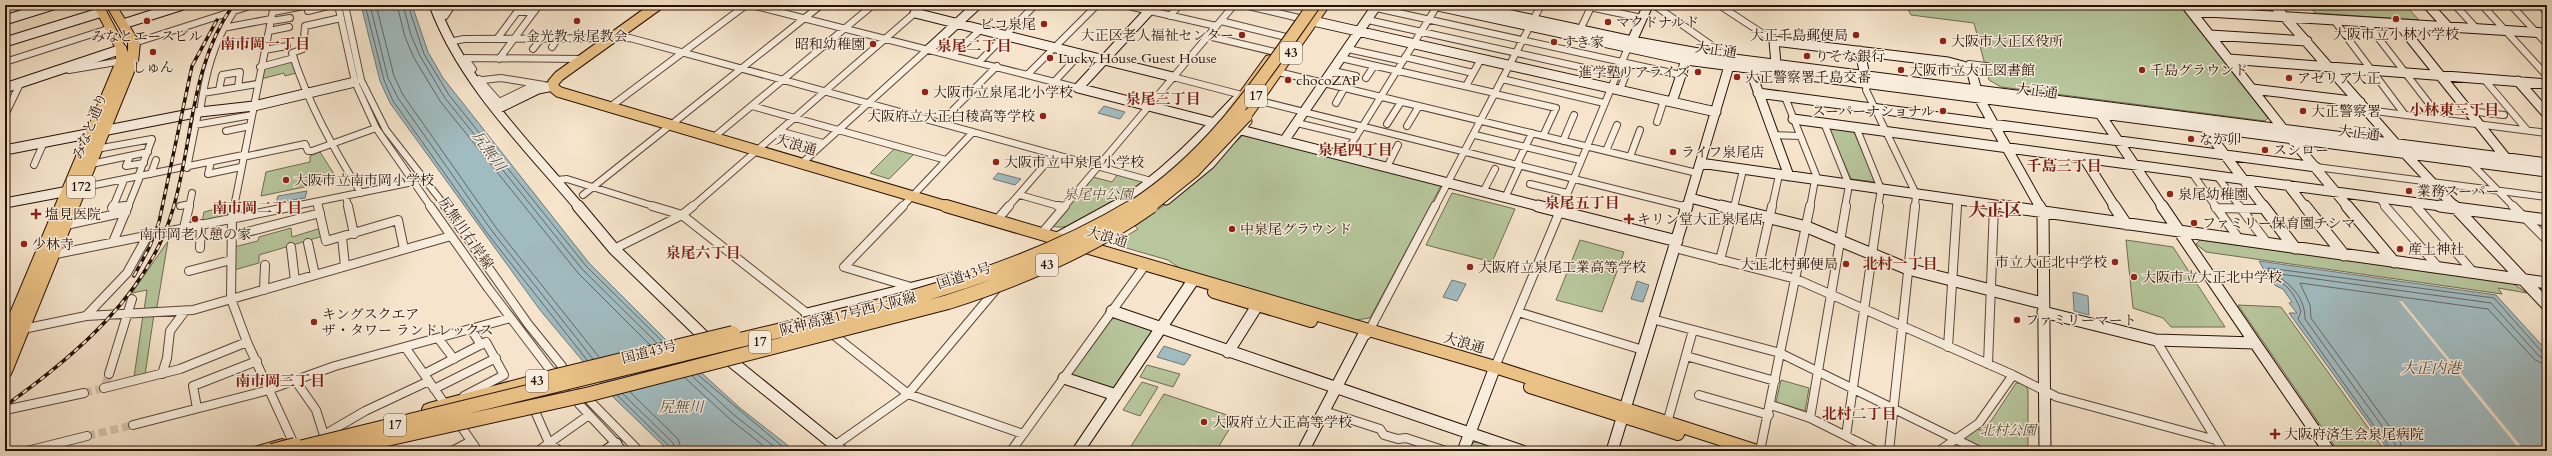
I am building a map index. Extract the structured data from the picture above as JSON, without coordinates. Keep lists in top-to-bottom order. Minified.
{"streets":{"highway":["43","17","みなと通り","172","国道43号","阪神高速17号西大阪線"],"main road":["大浪通"],"street":["大正通","尻無川右岸線"]},"crossings":[["43","尻無川右岸線"],["43","阪神高速17号西大阪線"]],"districts":["南市岡一丁目","泉尾二丁目","泉尾三丁目","小林東三丁目","泉尾四丁目","千島三丁目","泉尾五丁目","南市岡二丁目","大正区","泉尾六丁目","北村一丁目","南市岡三丁目","北村二丁目"],"water":["尻無川","大正内港"],"parks":["泉尾中公園","北村公園"],"places":{"other":["大阪市立小林小学校","みなとエースビル","金光教 泉尾教会","マクドナルド","ピコ泉尾","大正区老人福祉センター","大正千島郵便局","大阪市大正区役所","すき家","昭和幼稚園","しゅん","りそな銀行","Lucky House Guest House","大阪市立大正図書館","千島グラウンド","進学塾リアライズ","大正警察署千島交番","アゼリア大正","chocoZAP","大阪市立泉尾北小学校","スーパーナショナル","大正警察署","大阪府立大正白稜高等学校","なか卯","スシロー","ライフ泉尾店","大阪市立中泉尾小学校","大阪市立南市岡小学校","業務スーパー","泉尾幼稚園","南市岡老人憩の家","ファミリー保育園チシマ","中泉尾グラウンド","少林寺","産土神社","市立大正北中学校","大正北村郵便局","大阪府立泉尾工業高等学校","大阪市立大正北中学校","ファミリーマート","キングスクエア ザ・タワー ランドレックス","大阪府立大正高等学校"],"health":["塩見医院","キリン堂大正泉尾店","大阪府済生会泉尾病院"]}}
